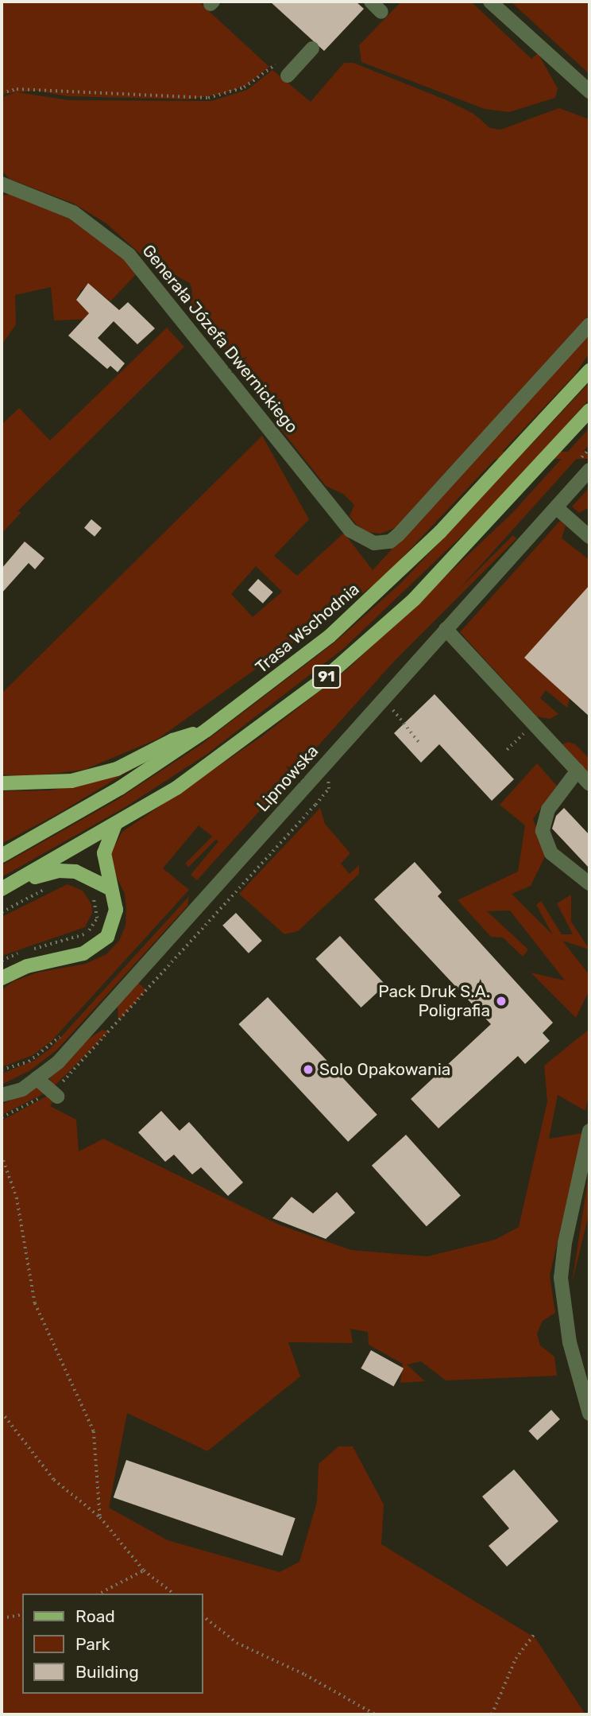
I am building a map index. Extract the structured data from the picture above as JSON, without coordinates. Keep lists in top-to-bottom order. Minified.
{"streets":{"main road":["Trasa Wschodnia","91"],"street":["Generała Józefa Dwernickiego","Lipnowska"]},"places":["Pack Druk S.A. Poligrafia","Solo Opakowania"],"legend":["Road","Park","Building"]}
